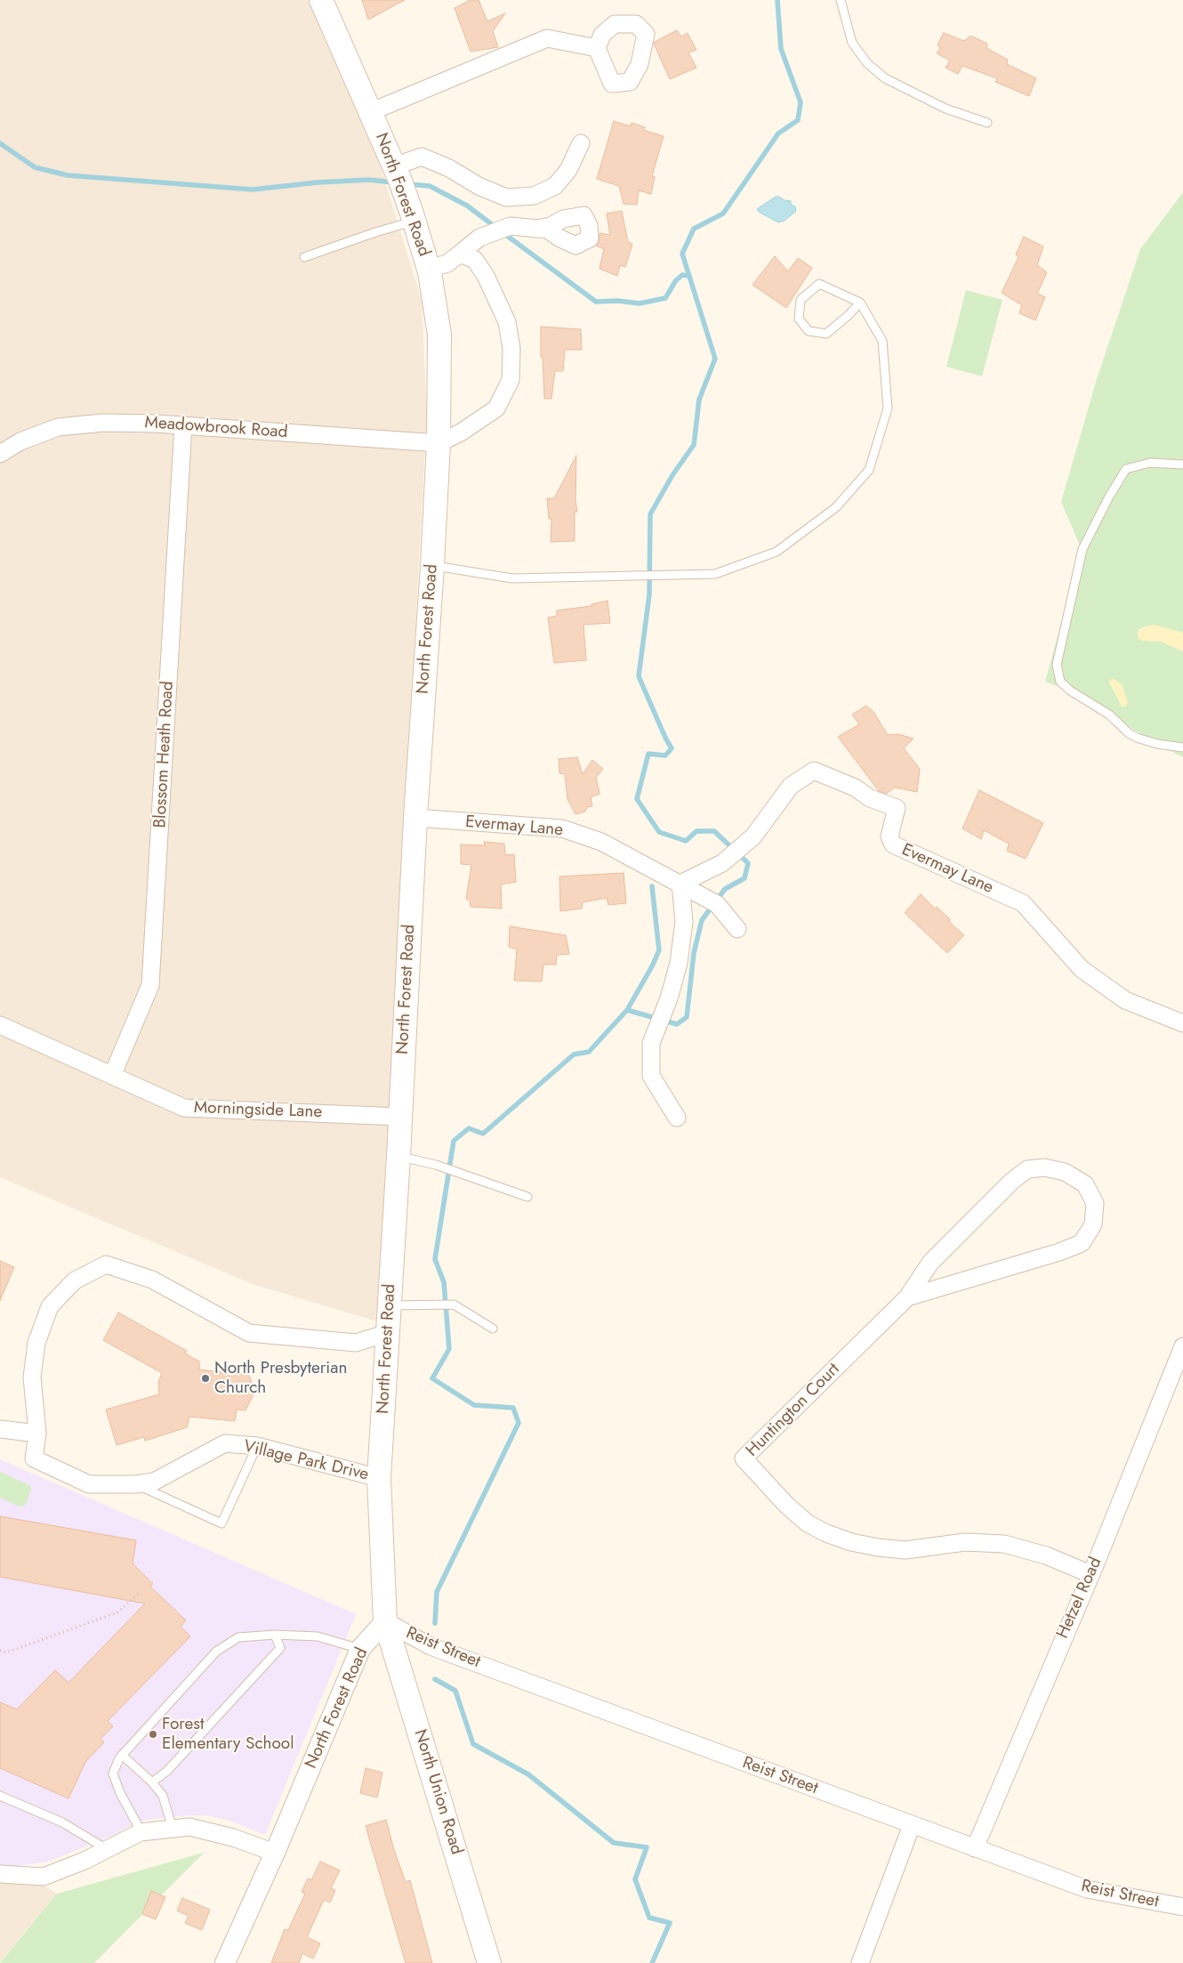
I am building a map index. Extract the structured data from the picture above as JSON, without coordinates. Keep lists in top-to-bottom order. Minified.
{"streets":{"main road":["North Forest Road","North Union Road"],"street":["Meadowbrook Road","Blossom Heath Road","Evermay Lane","Morningside Lane","Huntington Court","Village Park Drive","Hetzel Road","Reist Street"]},"crossings":[["North Forest Road","Meadowbrook Road"],["North Forest Road","Evermay Lane"],["North Forest Road","Morningside Lane"],["North Forest Road","Village Park Drive"],["North Forest Road","Reist Street"],["North Forest Road","North Union Road"],["Meadowbrook Road","Blossom Heath Road"],["Blossom Heath Road","Morningside Lane"],["Huntington Court","Hetzel Road"],["Hetzel Road","Reist Street"],["Reist Street","North Union Road"]],"places":["North Presbyterian Church","Forest Elementary School"]}
